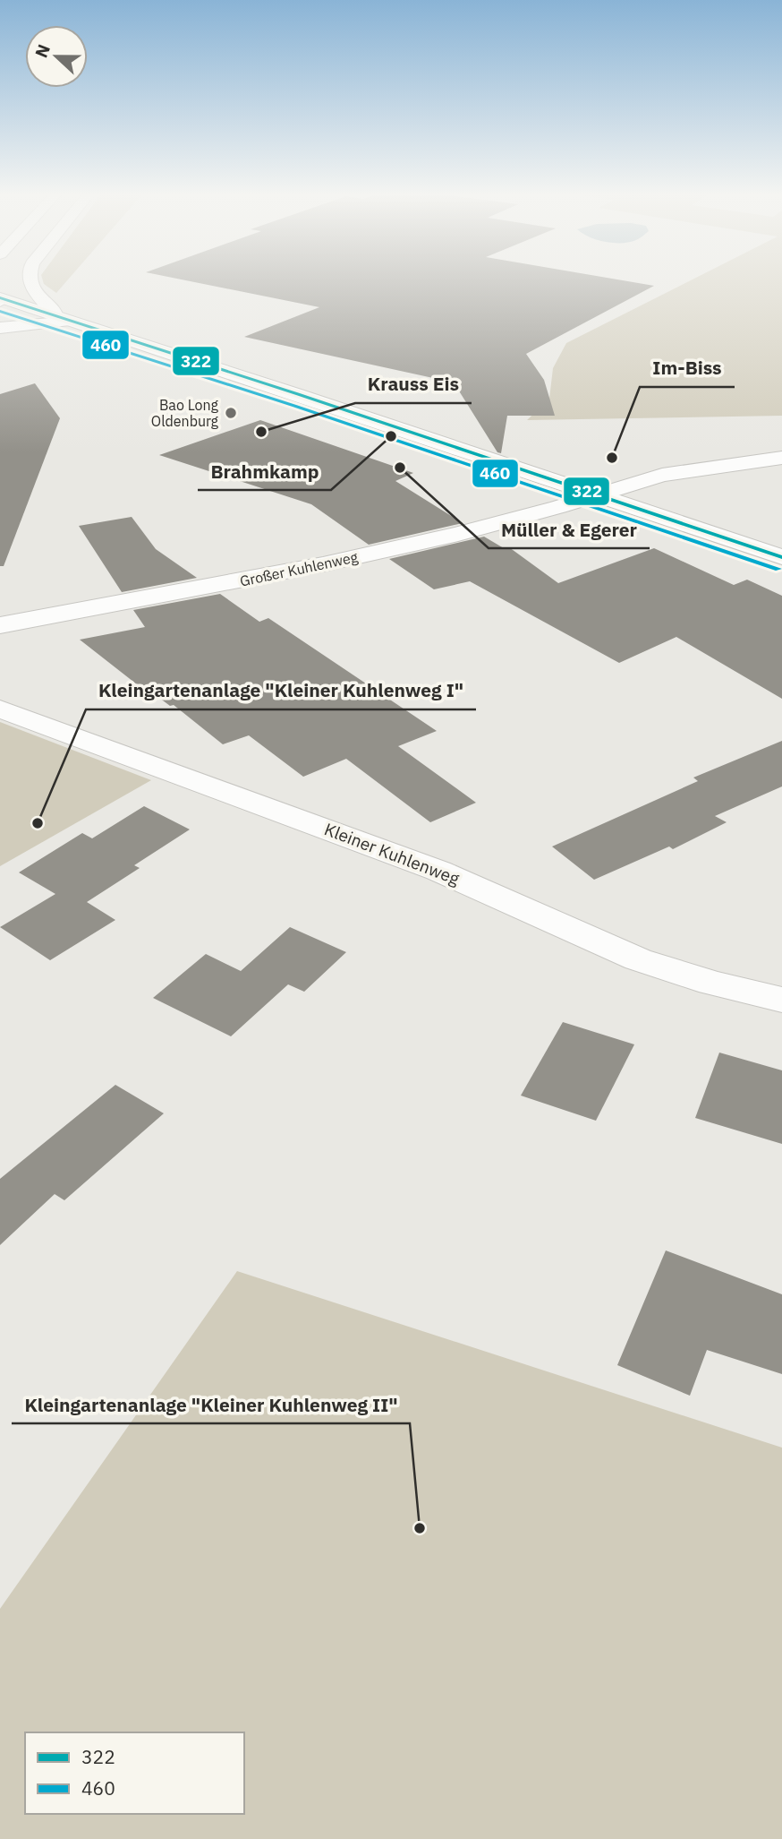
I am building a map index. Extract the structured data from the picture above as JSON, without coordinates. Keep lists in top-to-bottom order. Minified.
{"streets":{"main road":["Großer Kuhlenweg","Kleiner Kuhlenweg"]},"places":["Bao Long Oldenburg","Krauss Eis","Brahmkamp","Im-Biss","Müller & Egerer","Kleingartenanlage \"Kleiner Kuhlenweg I\"","Kleingartenanlage \"Kleiner Kuhlenweg II\""],"lines":["transit line 322","transit line 460"],"legend":["322","460"],"north":"left"}
